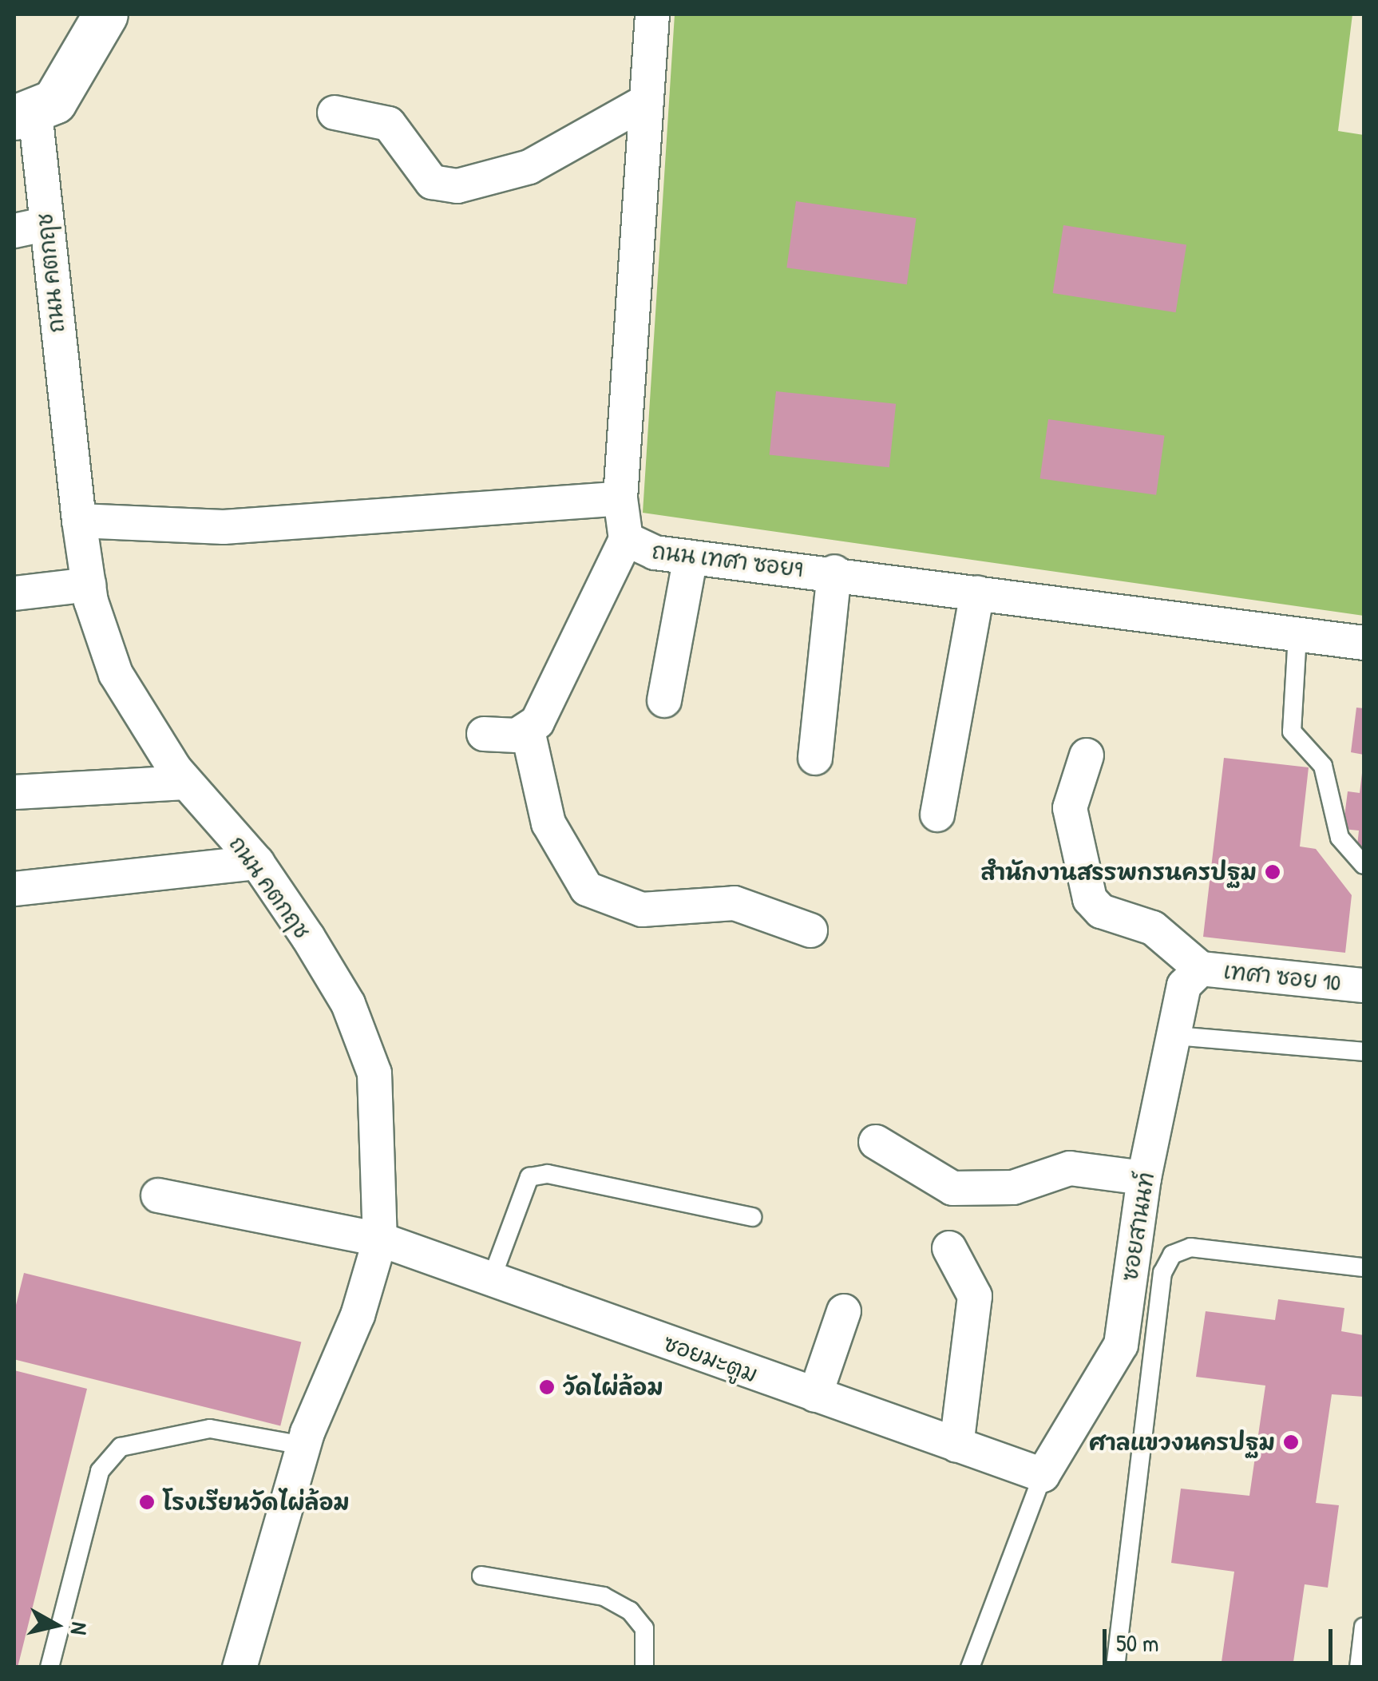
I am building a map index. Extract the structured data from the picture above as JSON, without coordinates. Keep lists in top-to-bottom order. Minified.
{"streets":{"street":["ถนน คตกฤช","ถนน เทศา ซอย9","เทศา ซอย 10","ซอยสานนท์","ซอยมะตูม"]},"crossings":[["ถนน คตกฤช","ซอยมะตูม"],["เทศา ซอย 10","ซอยสานนท์"],["ซอยสานนท์","ซอยมะตูม"]],"places":["สำนักงานสรรพกรนครปฐม","วัดไผ่ล้อม","ศาลแขวงนครปฐม","โรงเรียนวัดไผ่ล้อม"],"scale_bar":"50 m","north":"right"}
